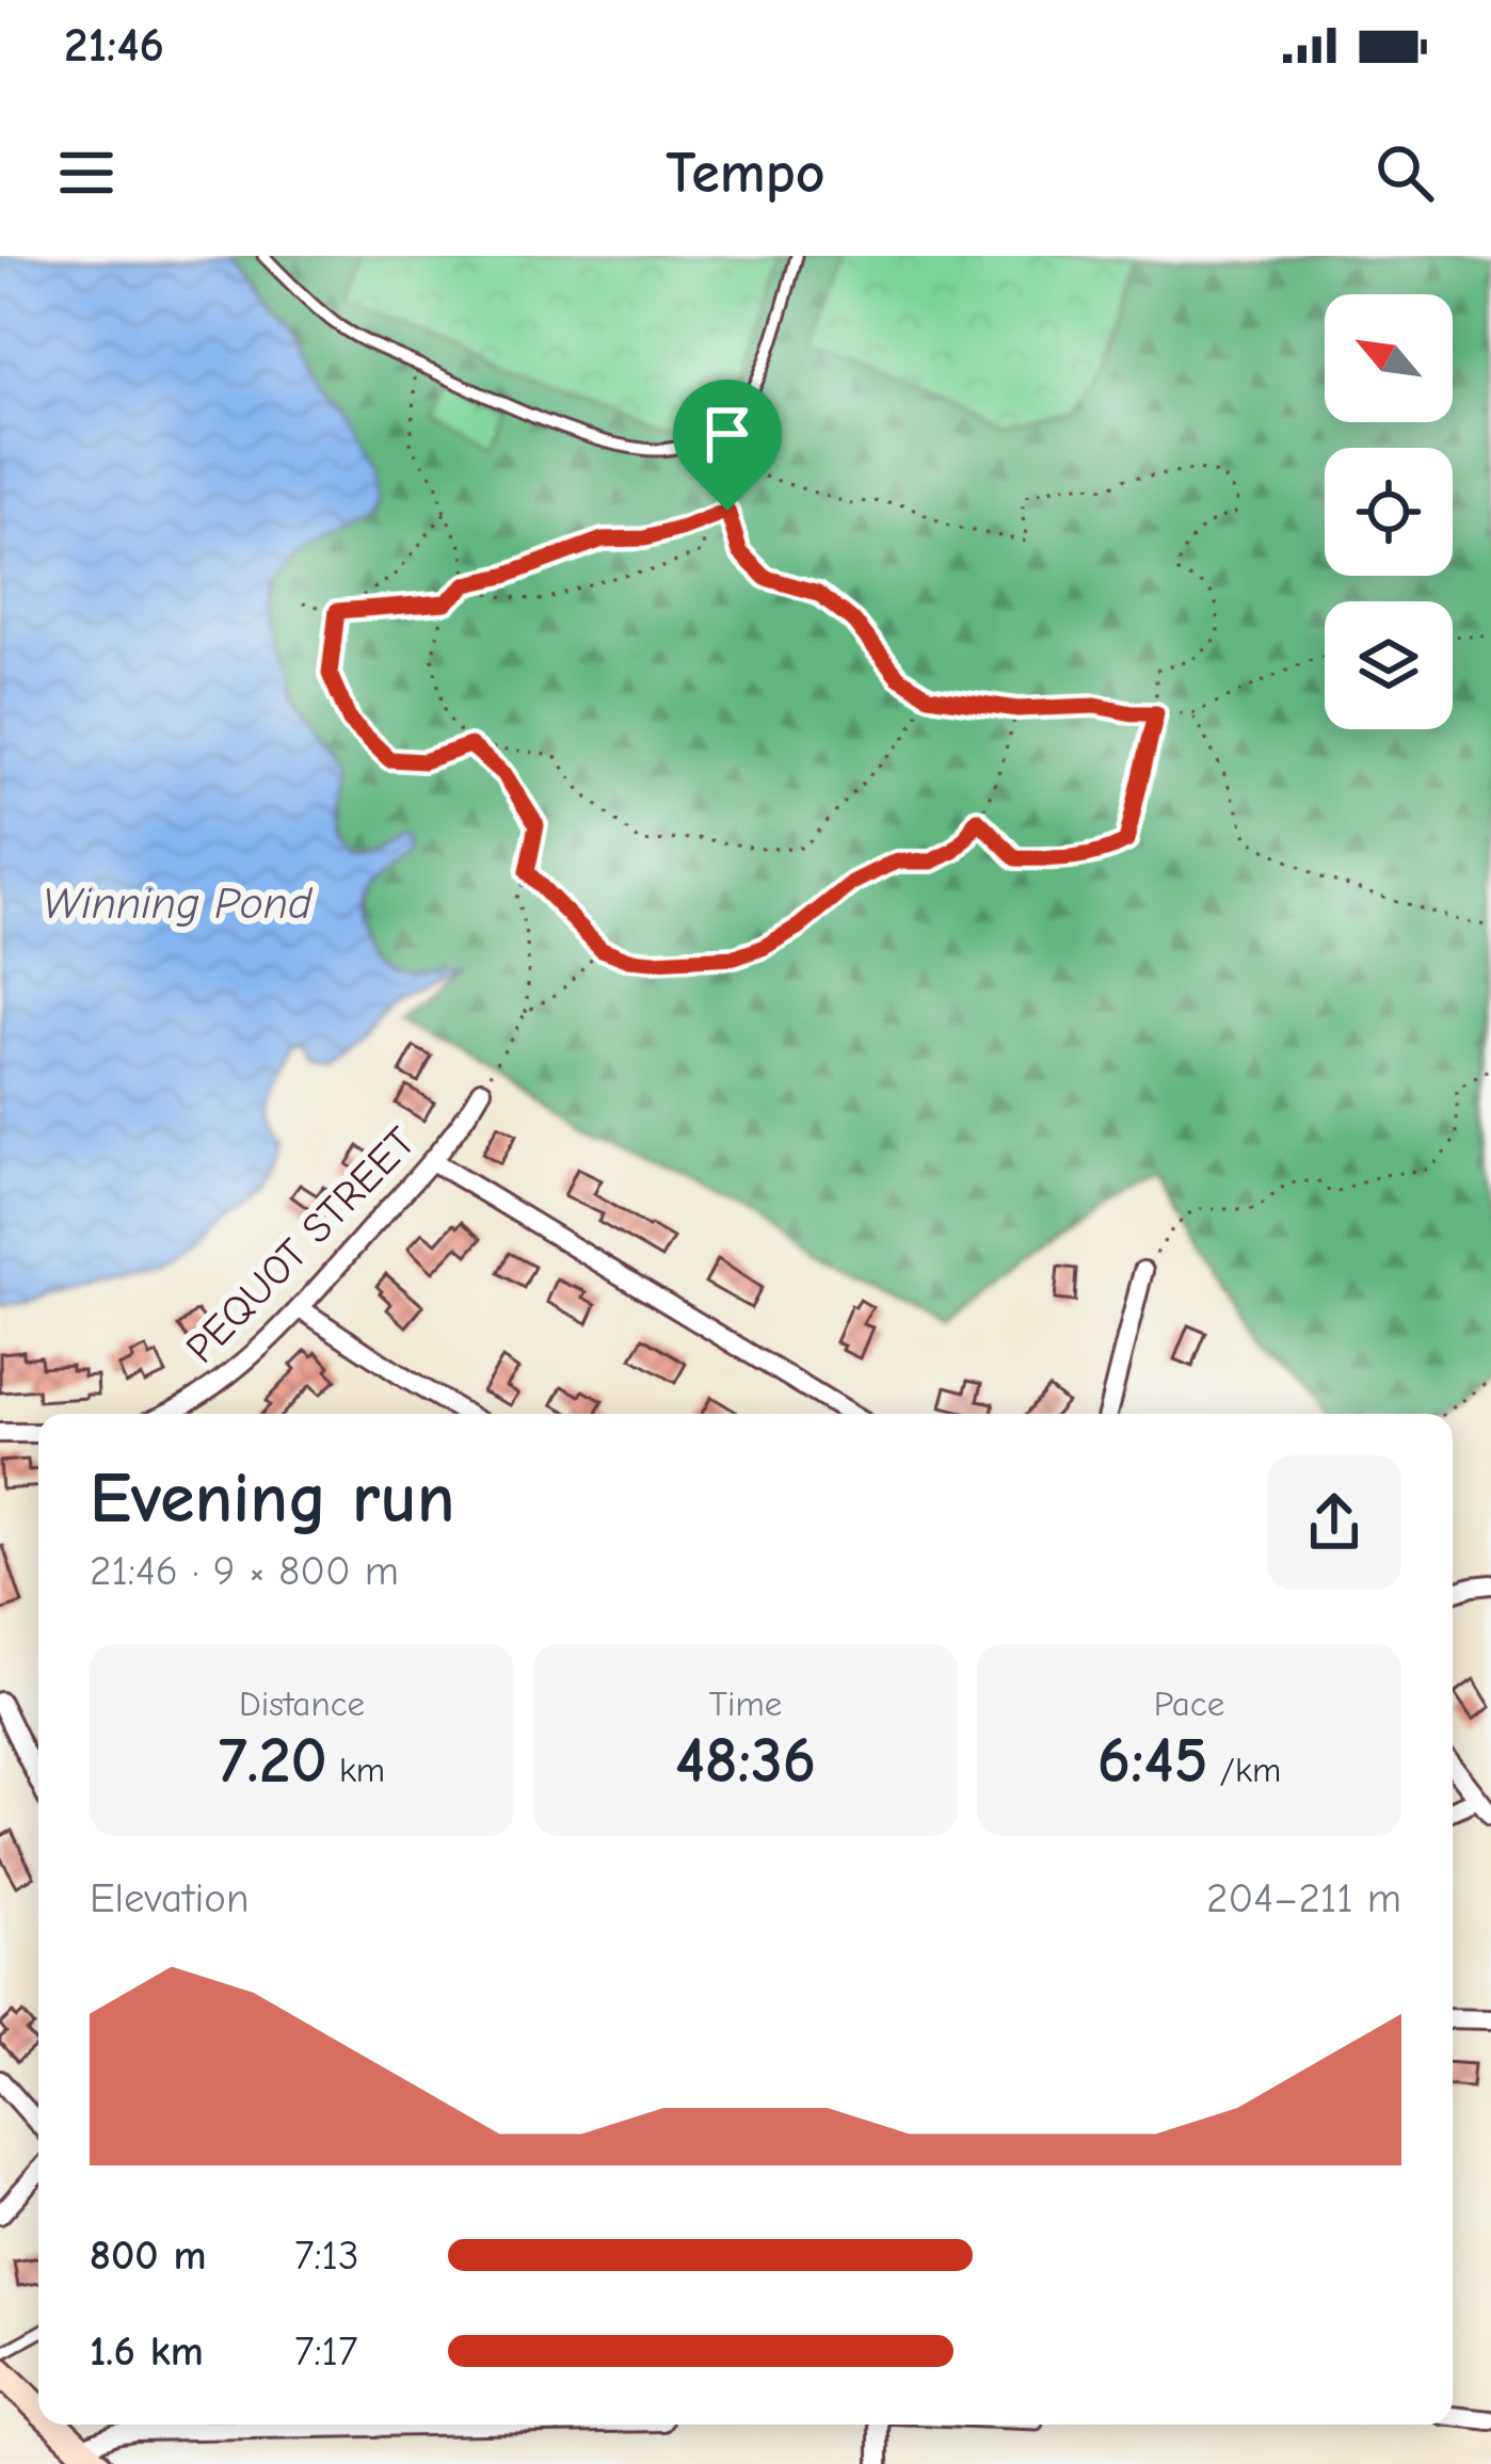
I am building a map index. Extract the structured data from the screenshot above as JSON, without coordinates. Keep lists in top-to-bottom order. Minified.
{"streets":{"street":["PEQUOT STREET"]},"water":["Winning Pond"],"north":"top left","page":{"status":"21:46","header":"Tempo","heading":["Evening run","21:46 · 9 × 800 m"],"stats":[["Distance","7.20 km"],["Time","48:36"],["Pace","6:45 /km"]],"chart":["Elevation","204–211 m"],"list":[{"name":"800 m","note":"7:13"},{"name":"1.6 km","note":"7:17"}]}}
